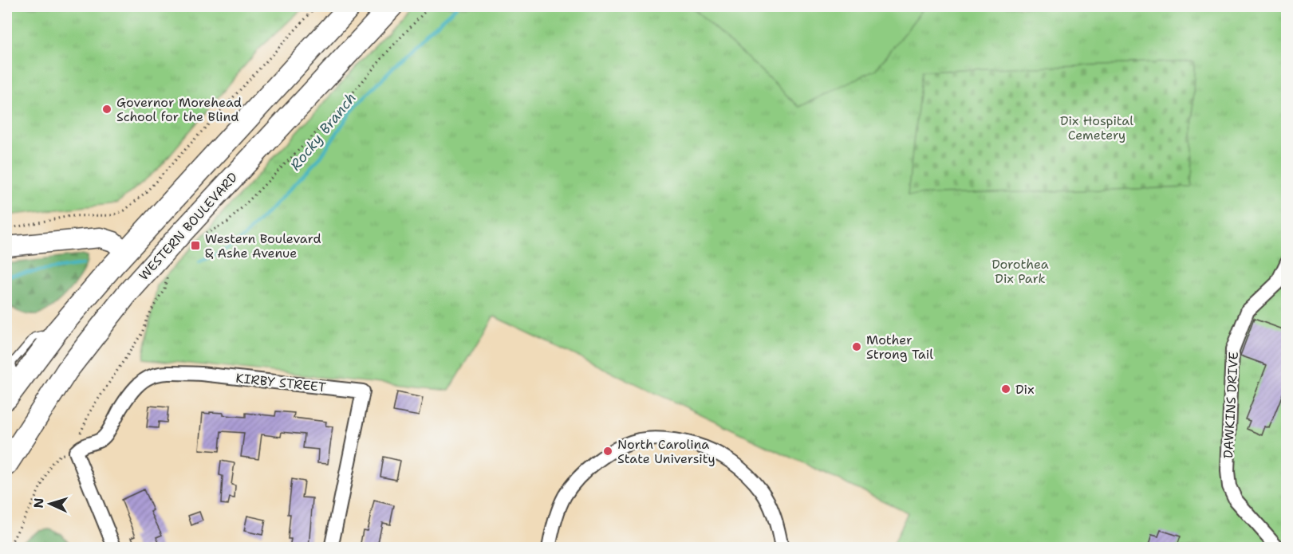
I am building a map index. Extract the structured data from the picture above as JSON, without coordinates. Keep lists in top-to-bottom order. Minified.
{"streets":{"main road":["WESTERN BOULEVARD"],"street":["KIRBY STREET","DAWKINS DRIVE"]},"water":["Rocky Branch"],"parks":["Dix Hospital Cemetery","Dorothea Dix Park"],"places":{"other":["Governor Morehead School for the Blind","Mother Strong Tail","Dix","North Carolina State University"],"transit":["Western Boulevard & Ashe Avenue"]},"north":"left"}
